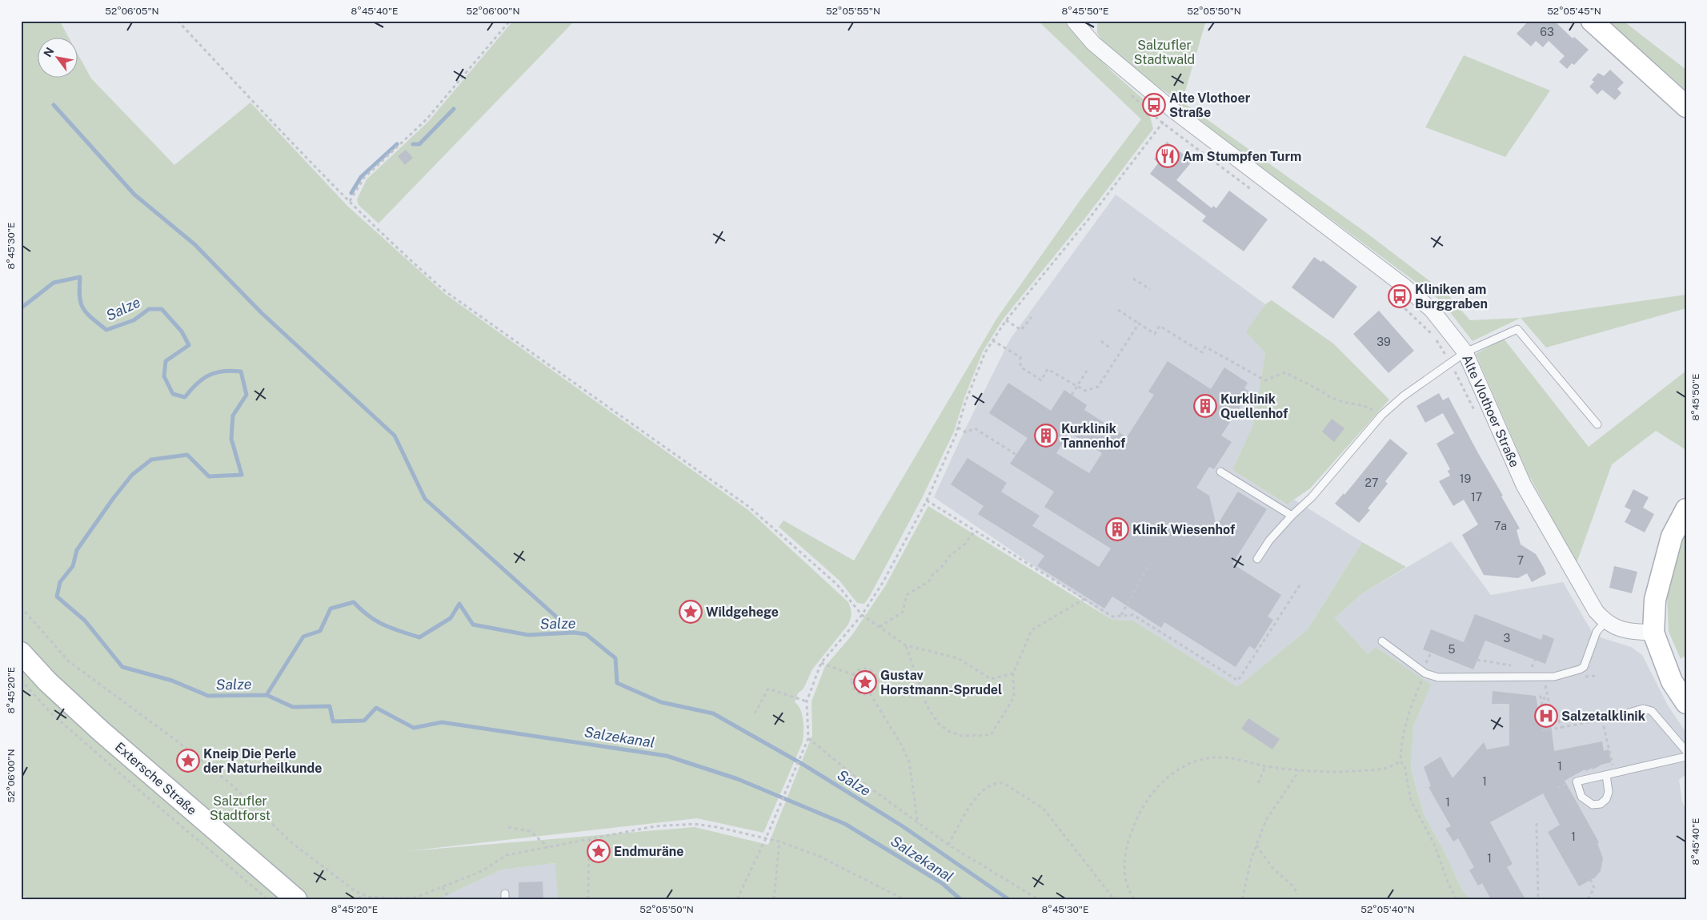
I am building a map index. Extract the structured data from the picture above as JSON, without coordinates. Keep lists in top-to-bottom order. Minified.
{"streets":{"main road":["Extersche Straße"],"street":["Alte Vlothoer Straße"]},"water":["Salze","Salzekanal"],"parks":["Salzufler Stadtwald","Salzufler Stadtforst"],"places":{"bus stop":["Alte Vlothoer Straße","Kliniken am Burggraben"],"restaurant":["Am Stumpfen Turm"],"building":["Kurklinik Quellenhof","Kurklinik Tannenhof","Klinik Wiesenhof"],"place":["Wildgehege","Gustav Horstmann-Sprudel","Kneip Die Perle der Naturheilkunde","Endmuräne"],"hospital":["Salzetalklinik"]},"house_numbers":["63","39","19","27","17","7a","7","3","5","1","1","1","1","1"],"north":"top left","coordinates":["52°06'05\"N","8°45'40\"E","52°06'00\"N","52°05'55\"N","8°45'50\"E","52°05'50\"N","52°05'45\"N","8°45'30\"E","8°45'20\"E","52°05'40\"N"]}
